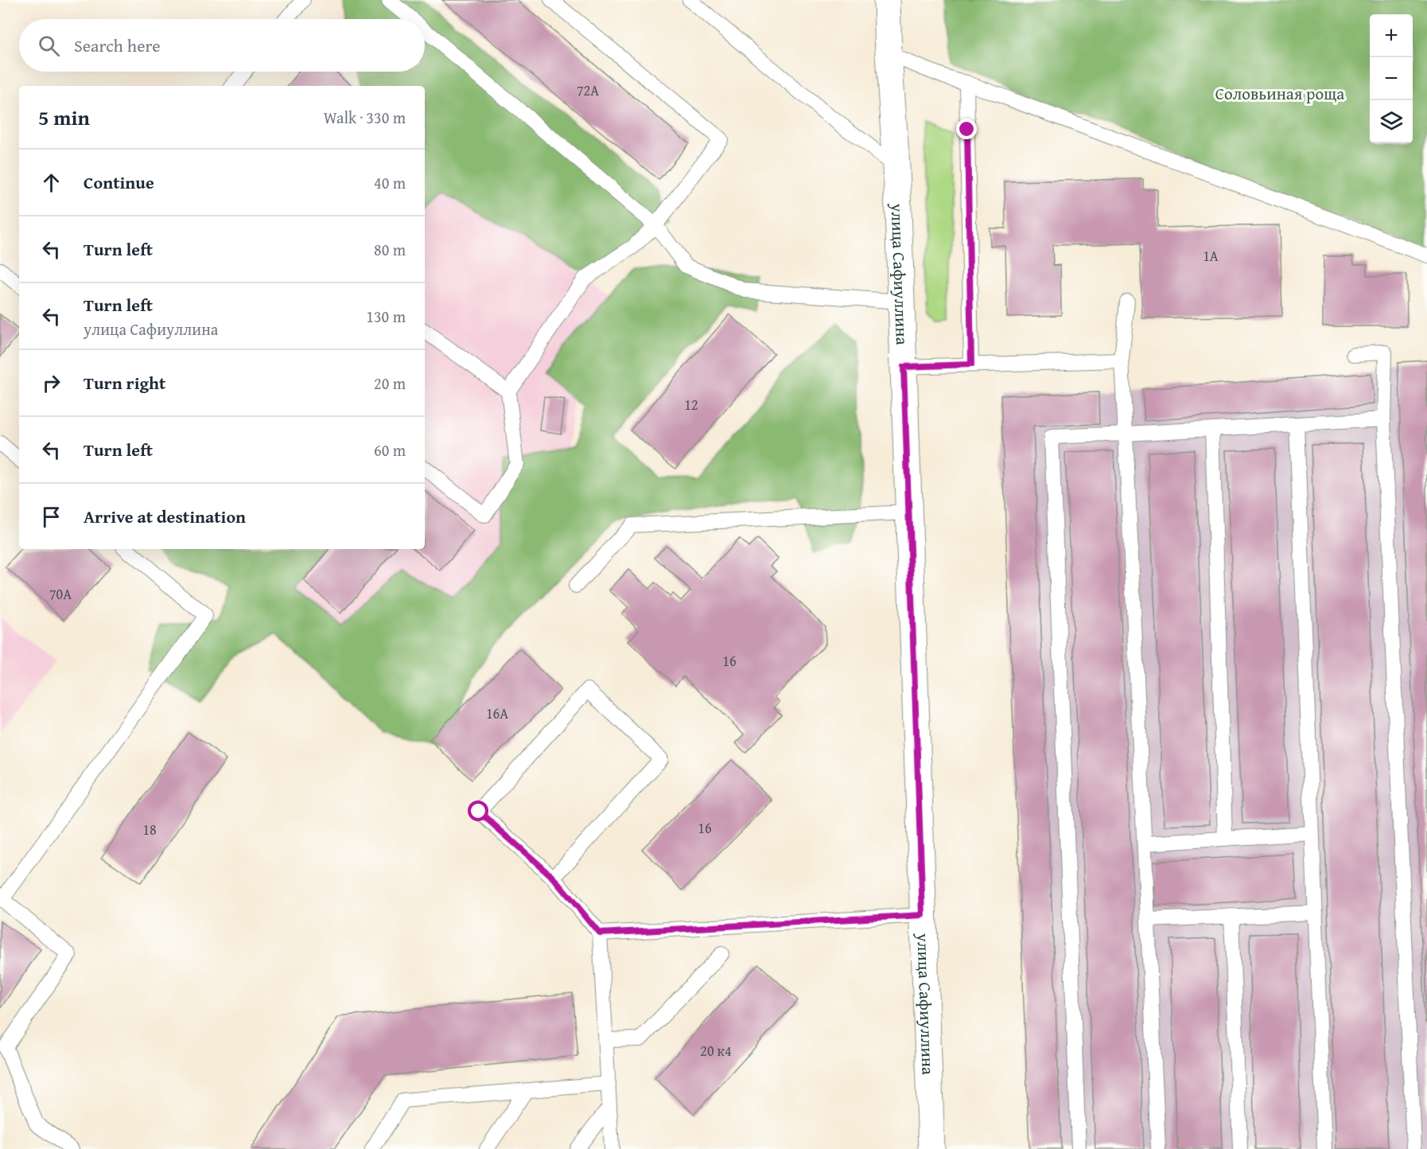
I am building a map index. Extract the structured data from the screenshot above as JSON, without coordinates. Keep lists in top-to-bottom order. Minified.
{"streets":{"street":["улица Сафиуллина"]},"parks":["Соловьиная роща"],"house_numbers":["72А","1А","12","70А","16","16А","16","18","20 к4"],"page":{"map_buttons":["+","−"],"search":"Search here","heading":["5 min","Walk · 330 m"],"list":[["Continue","40 m"],["Turn left","80 m"],["Turn left","улица Сафиуллина","130 m"],["Turn right","20 m"],["Turn left","60 m"],"Arrive at destination"]}}
